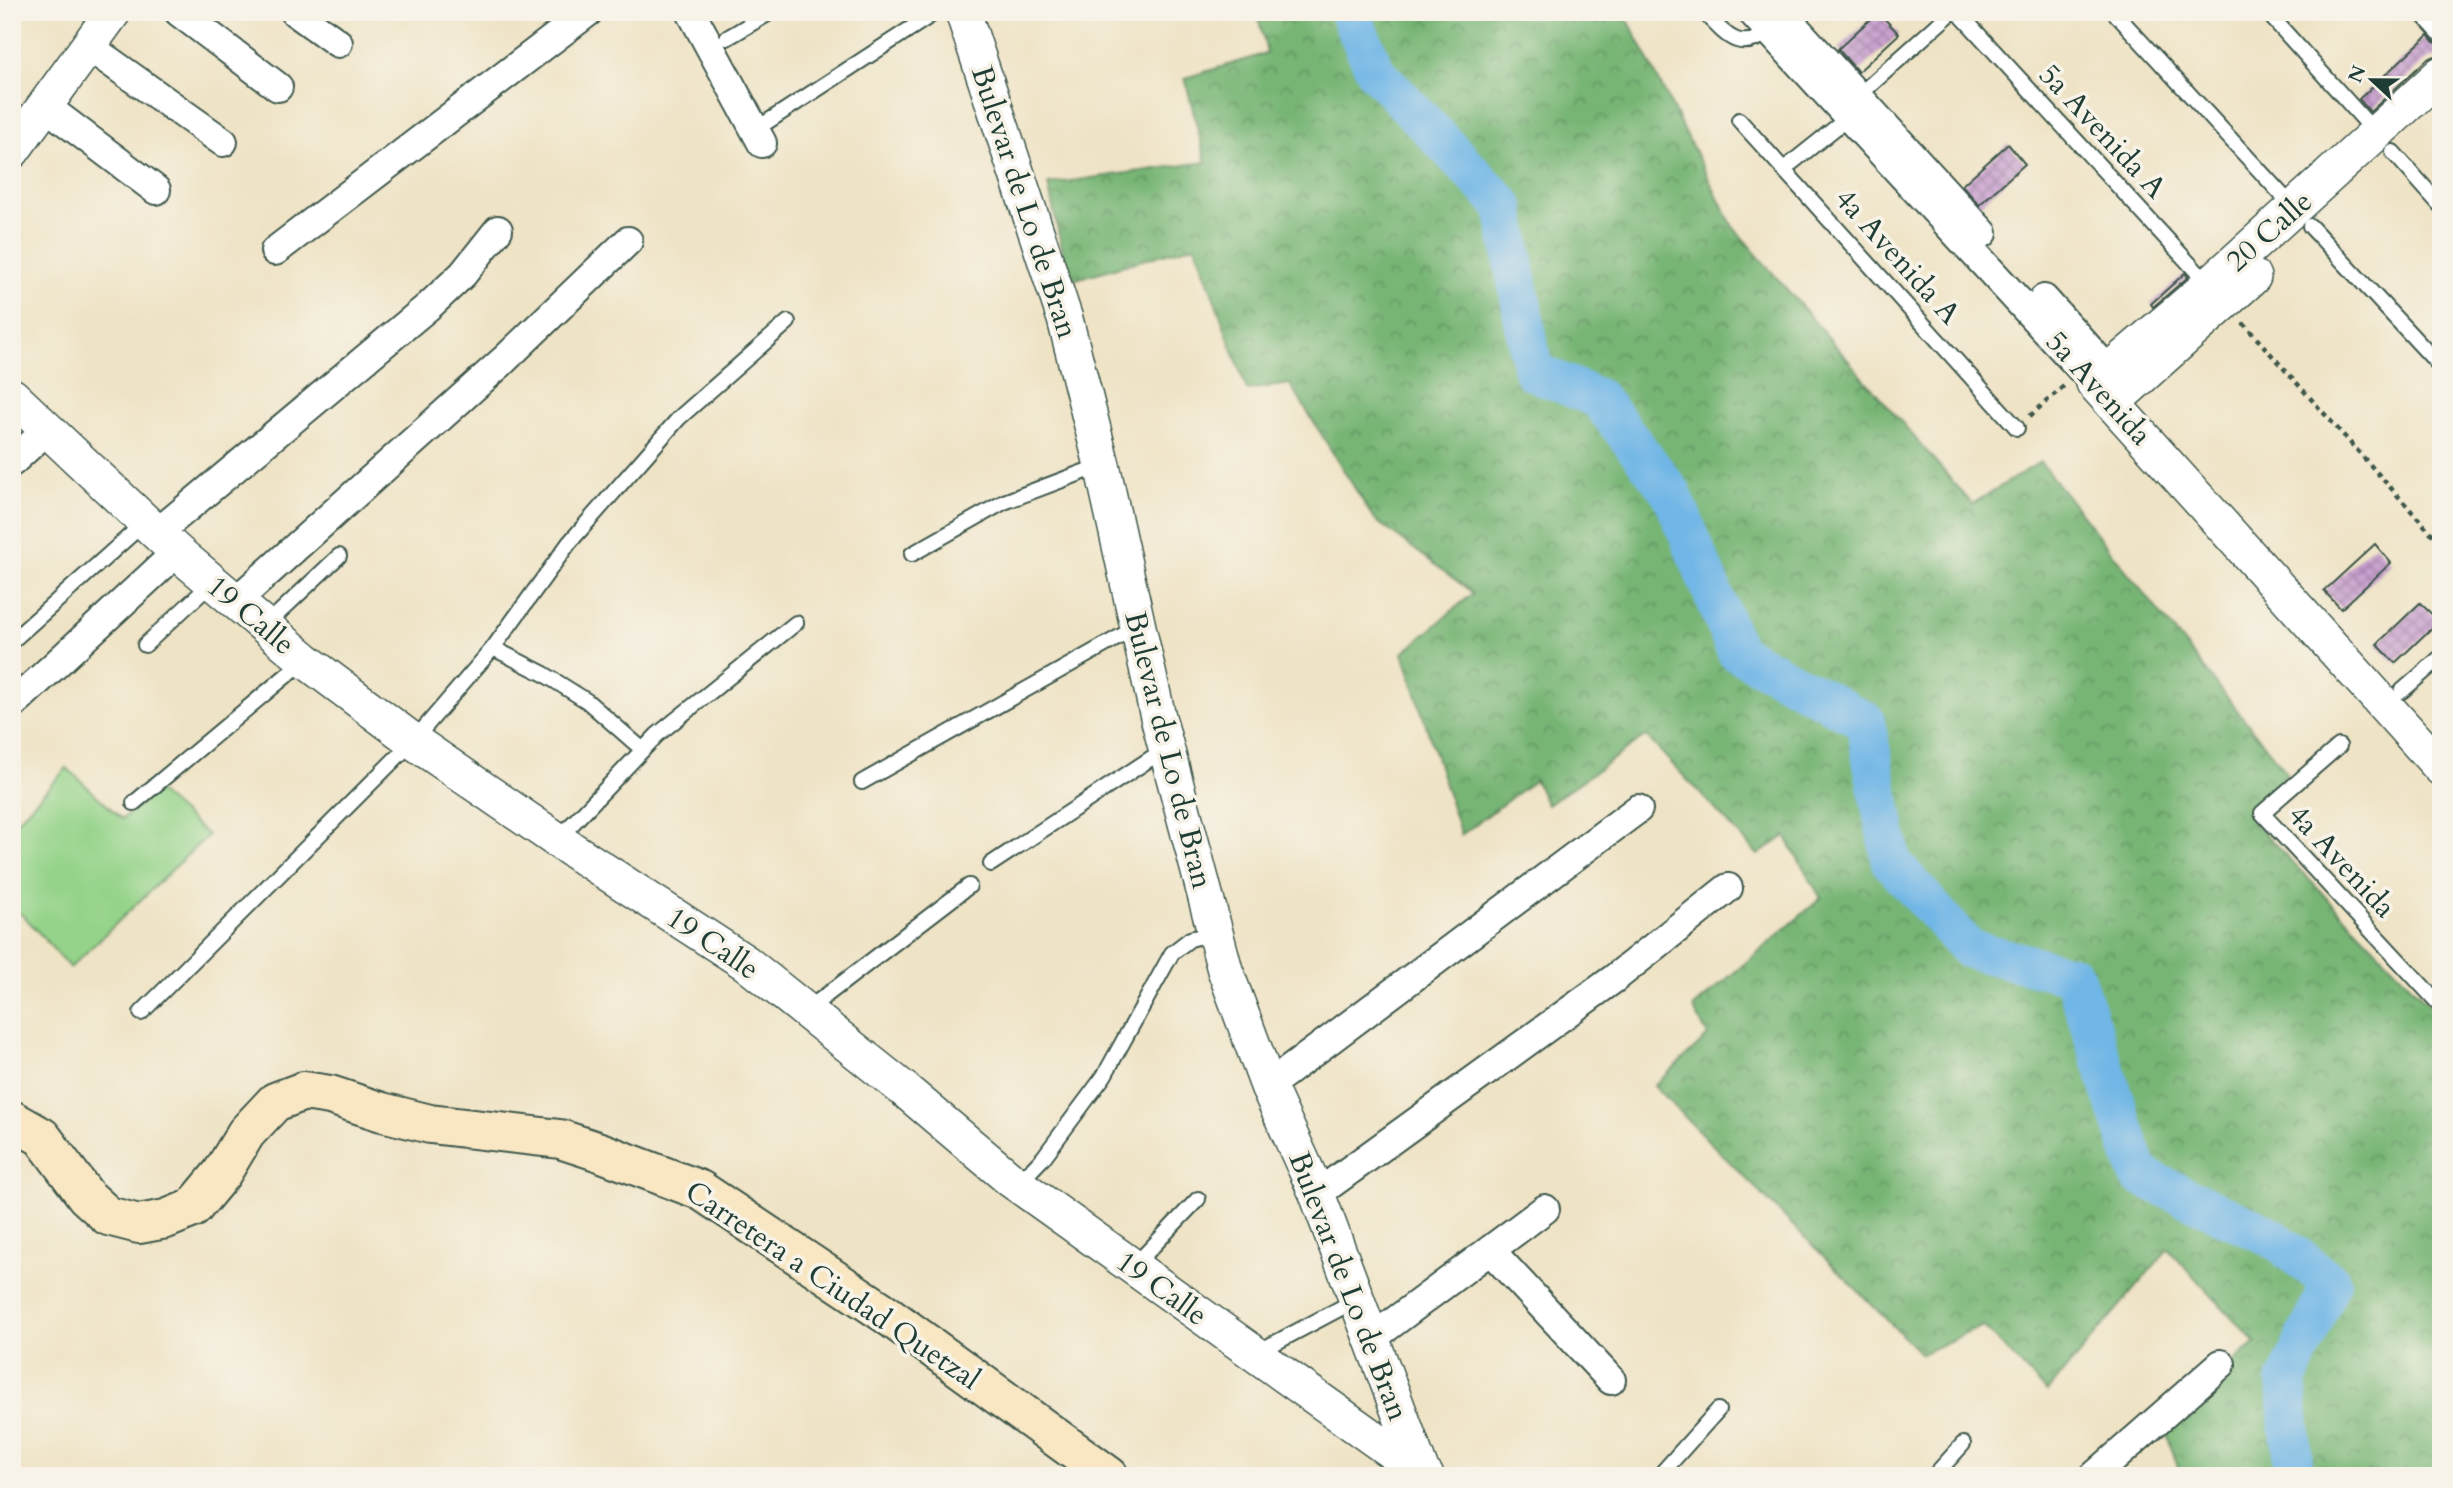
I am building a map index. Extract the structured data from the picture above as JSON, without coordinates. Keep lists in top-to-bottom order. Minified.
{"streets":{"main road":["Carretera a Ciudad Quetzal"],"street":["Bulevar de Lo de Bran","20 Calle","5a Avenida","19 Calle"],"lane":["5a Avenida A","4a Avenida A","4a Avenida"]},"crossings":[["5a Avenida A","20 Calle"],["Bulevar de Lo de Bran","19 Calle"],["20 Calle","5a Avenida"]],"north":"left"}
